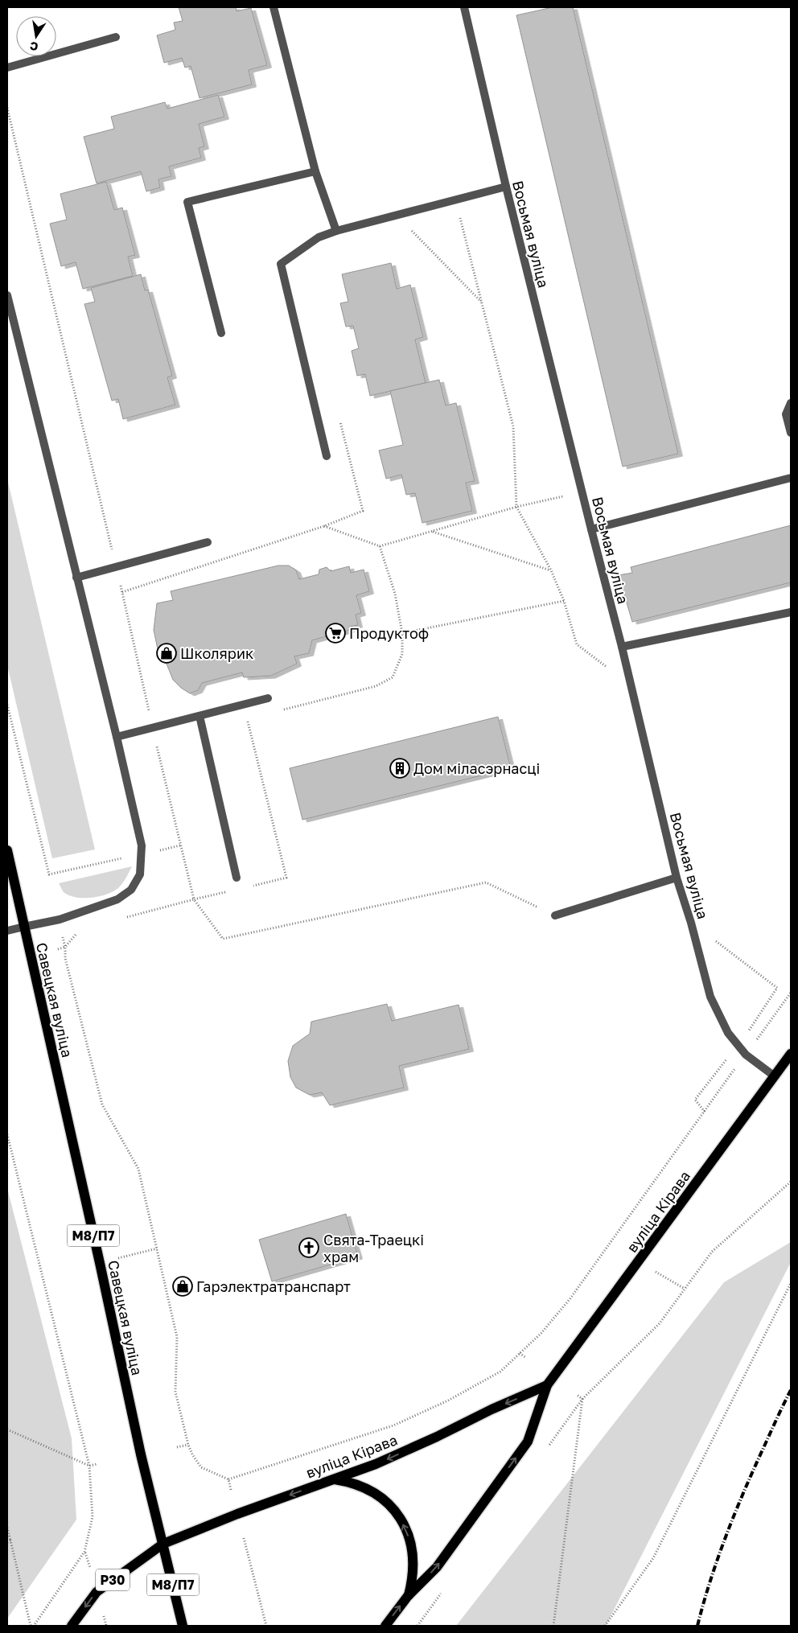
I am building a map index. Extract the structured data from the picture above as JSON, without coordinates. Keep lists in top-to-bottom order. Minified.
{"streets":{"main road":["Савецкая вуліца","вуліца Кірава","М8/П7","Р30"],"street":["Восьмая вуліца"]},"crossings":[["Восьмая вуліца","вуліца Кірава"],["Савецкая вуліца","вуліца Кірава"],["Савецкая вуліца","Р30"],["вуліца Кірава","Р30"]],"places":{"supermarket":["Продуктоф"],"shop":["Школярик","Гарэлектратранспарт"],"building":["Дом міласэрнасці"],"church":["Свята-Траецкі храм"]},"north":"bottom"}
